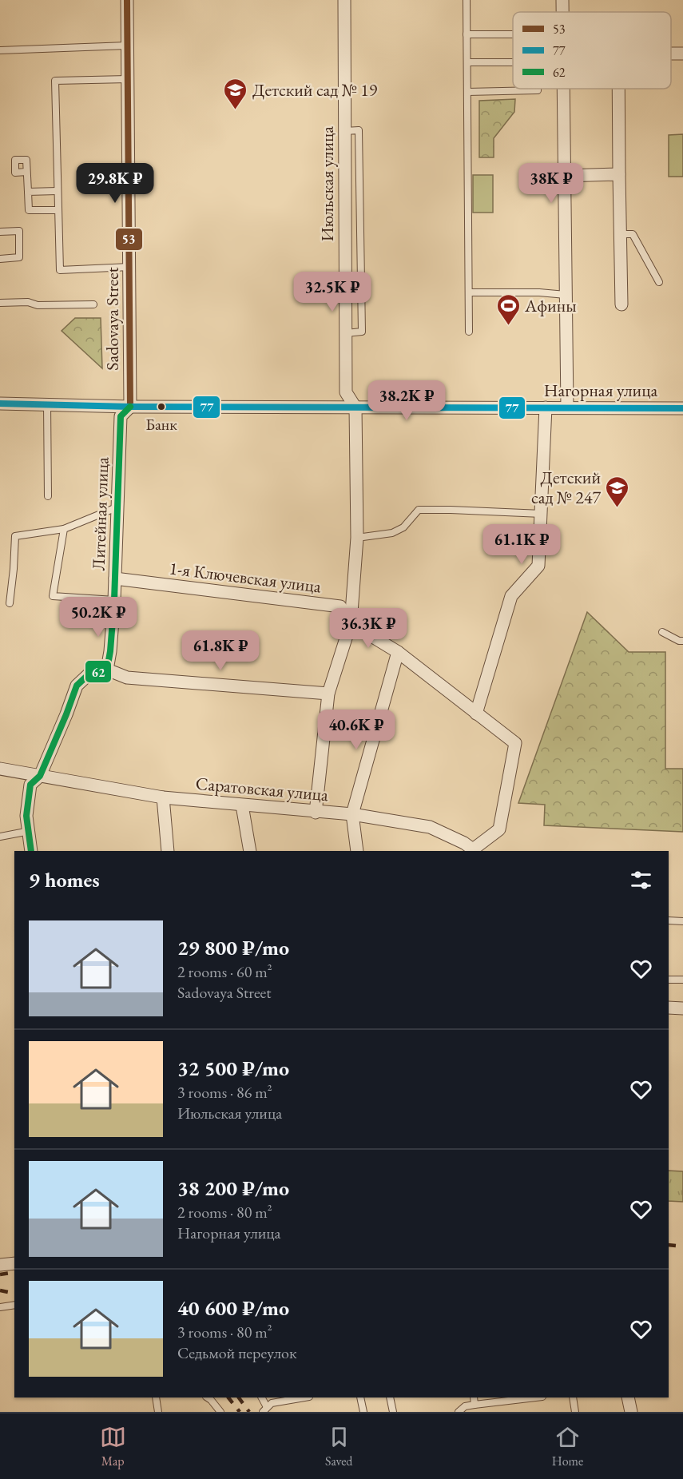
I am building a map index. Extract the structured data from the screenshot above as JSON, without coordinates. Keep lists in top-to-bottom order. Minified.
{"streets":{"street":["Июльская улица","Sadovaya Street","Нагорная улица","Литейная улица","1-я Ключевская улица","Саратовская улица"]},"crossings":[["Июльская улица","Нагорная улица"],["Июльская улица","1-я Ключевская улица"],["Июльская улица","Саратовская улица"],["Sadovaya Street","Нагорная улица"],["Sadovaya Street","Литейная улица"],["Нагорная улица","Литейная улица"],["Литейная улица","1-я Ключевская улица"],["1-я Ключевская улица","Саратовская улица"]],"places":{"school or university":["Детский сад № 19","Детский сад № 247"],"sports":["Афины"],"other":["Банк"]},"lines":["transit line 53","transit line 77","transit line 62"],"legend":["53","77","62"],"page":{"price":["29.8K ₽","38K ₽","32.5K ₽","38.2K ₽","61.1K ₽","50.2K ₽","36.3K ₽","61.8K ₽","40.6K ₽"],"heading":"9 homes","list":[{"name":"29 800 ₽/mo","note":"2 rooms · 60 m² · Sadovaya Street"},{"name":"32 500 ₽/mo","note":"3 rooms · 86 m² · Июльская улица"},{"name":"38 200 ₽/mo","note":"2 rooms · 80 m² · Нагорная улица"},{"name":"40 600 ₽/mo","note":"3 rooms · 80 m² · Седьмой переулок"}],"tabs":["Map","Saved","Home"]}}
